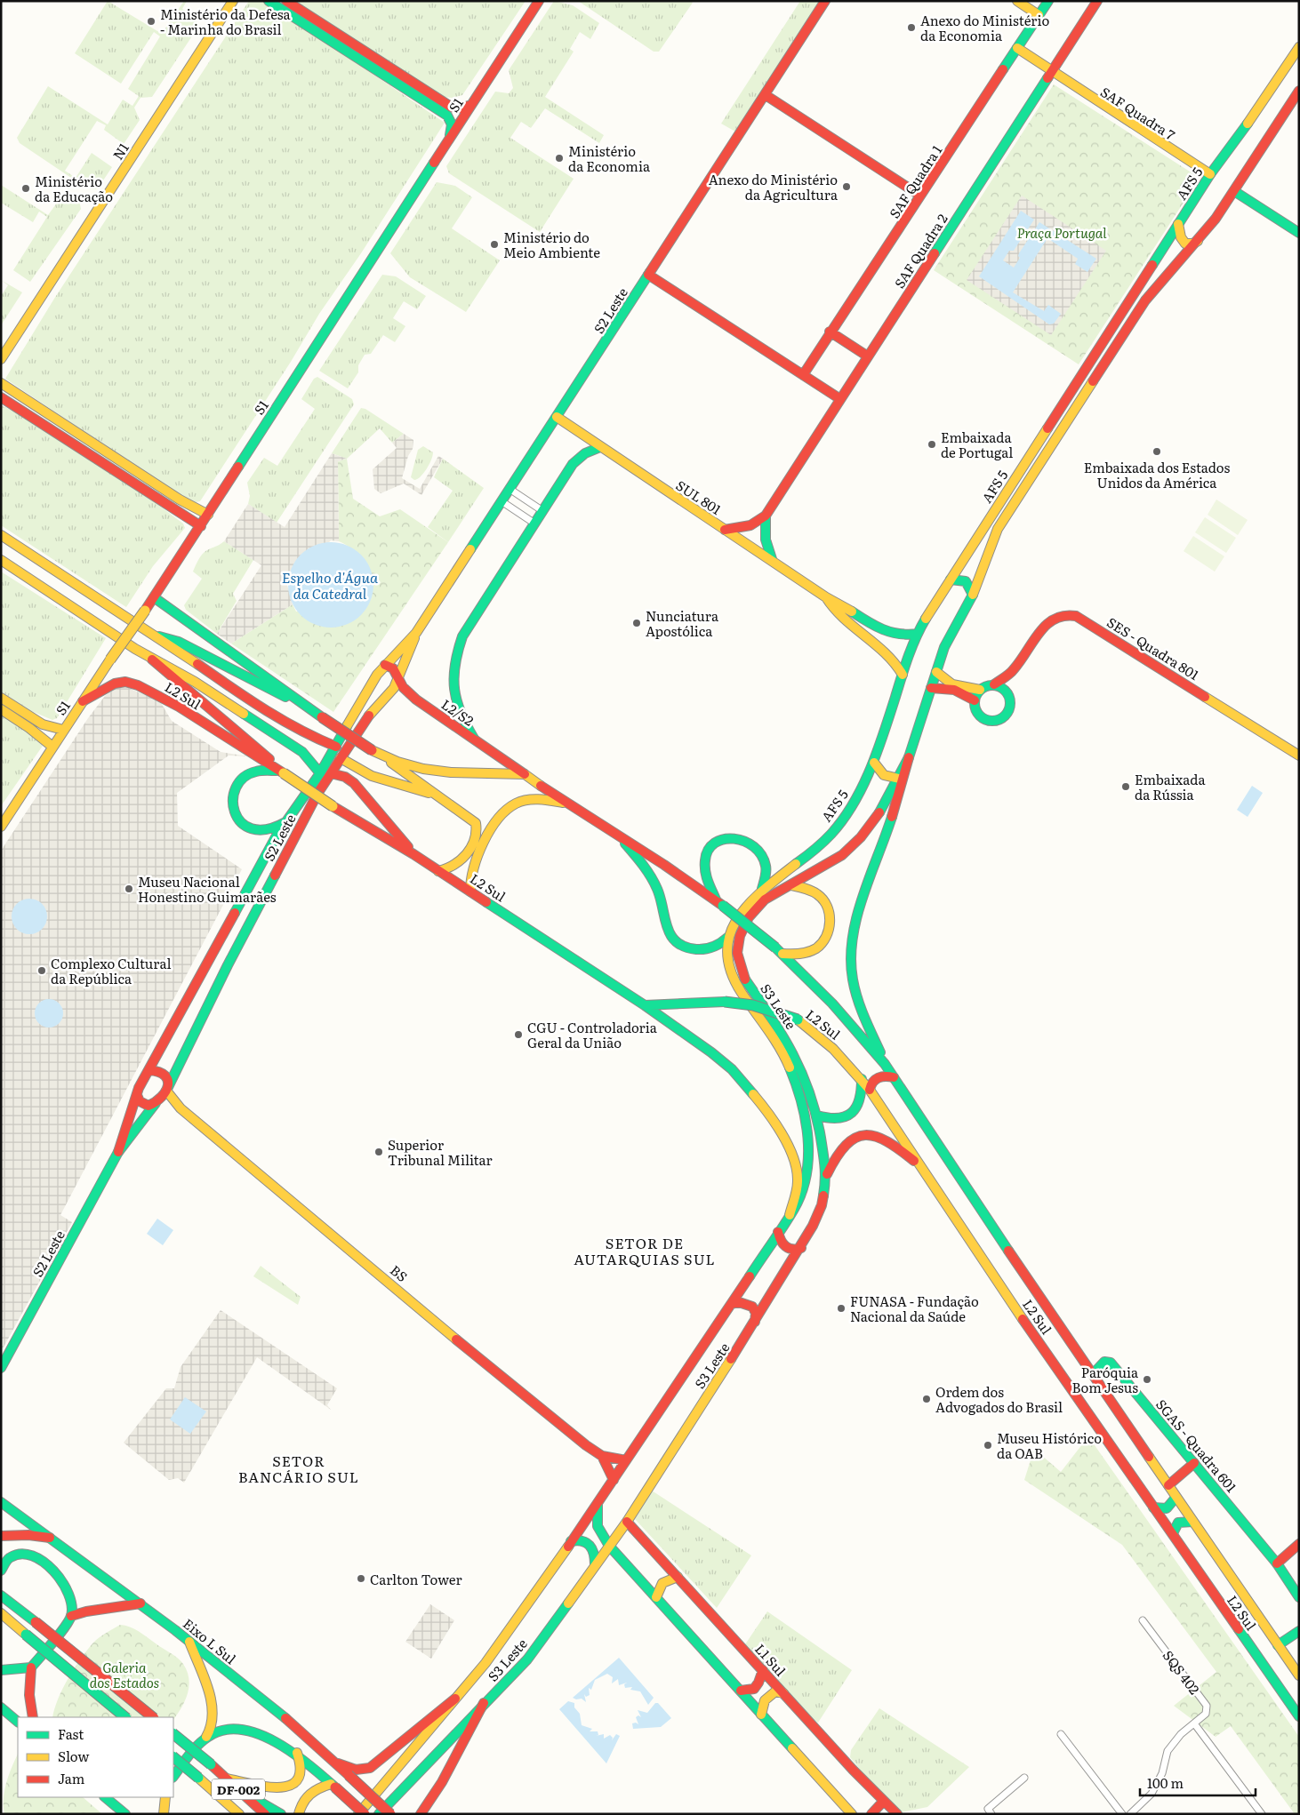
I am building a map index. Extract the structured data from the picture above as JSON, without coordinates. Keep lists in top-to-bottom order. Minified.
{"streets":{"main road":["S1","SAF Quadra 7","N1","SAF Quadra 1","AFS 5","SAF Quadra 2","S2 Leste","SUL 801","SES - Quadra 801","L2 Sul","L2/S2","S3 Leste","BS","SGAS - Quadra 601","Eixo L Sul","L1 Sul","DF-002"],"street":["SQS 402"]},"crossings":[["S1","L2 Sul"],["SAF Quadra 7","SAF Quadra 1"],["SAF Quadra 7","AFS 5"],["SAF Quadra 7","SAF Quadra 2"],["AFS 5","SUL 801"],["AFS 5","S3 Leste"],["SAF Quadra 2","SUL 801"],["S2 Leste","SUL 801"],["S2 Leste","L2/S2"],["S2 Leste","BS"],["L2 Sul","L2/S2"],["L2 Sul","SGAS - Quadra 601"],["S3 Leste","BS"],["S3 Leste","L1 Sul"]],"districts":["SETOR DE AUTARQUIAS SUL","SETOR BANCÁRIO SUL"],"water":["Espelho d'Água da Catedral"],"parks":["Praça Portugal","Galeria dos Estados"],"places":["Ministério da Defesa - Marinha do Brasil","Anexo do Ministério da Economia","Ministério da Economia","Anexo do Ministério da Agricultura","Ministério da Educação","Ministério do Meio Ambiente","Embaixada de Portugal","Embaixada dos Estados Unidos da América","Nunciatura Apostólica","Embaixada da Rússia","Museu Nacional Honestino Guimarães","Complexo Cultural da República","CGU - Controladoria Geral da União","Superior Tribunal Militar","FUNASA - Fundação Nacional da Saúde","Paróquia Bom Jesus","Ordem dos Advogados do Brasil","Museu Histórico da OAB","Carlton Tower"],"legend":["Fast","Slow","Jam"],"scale_bar":"100 m"}
